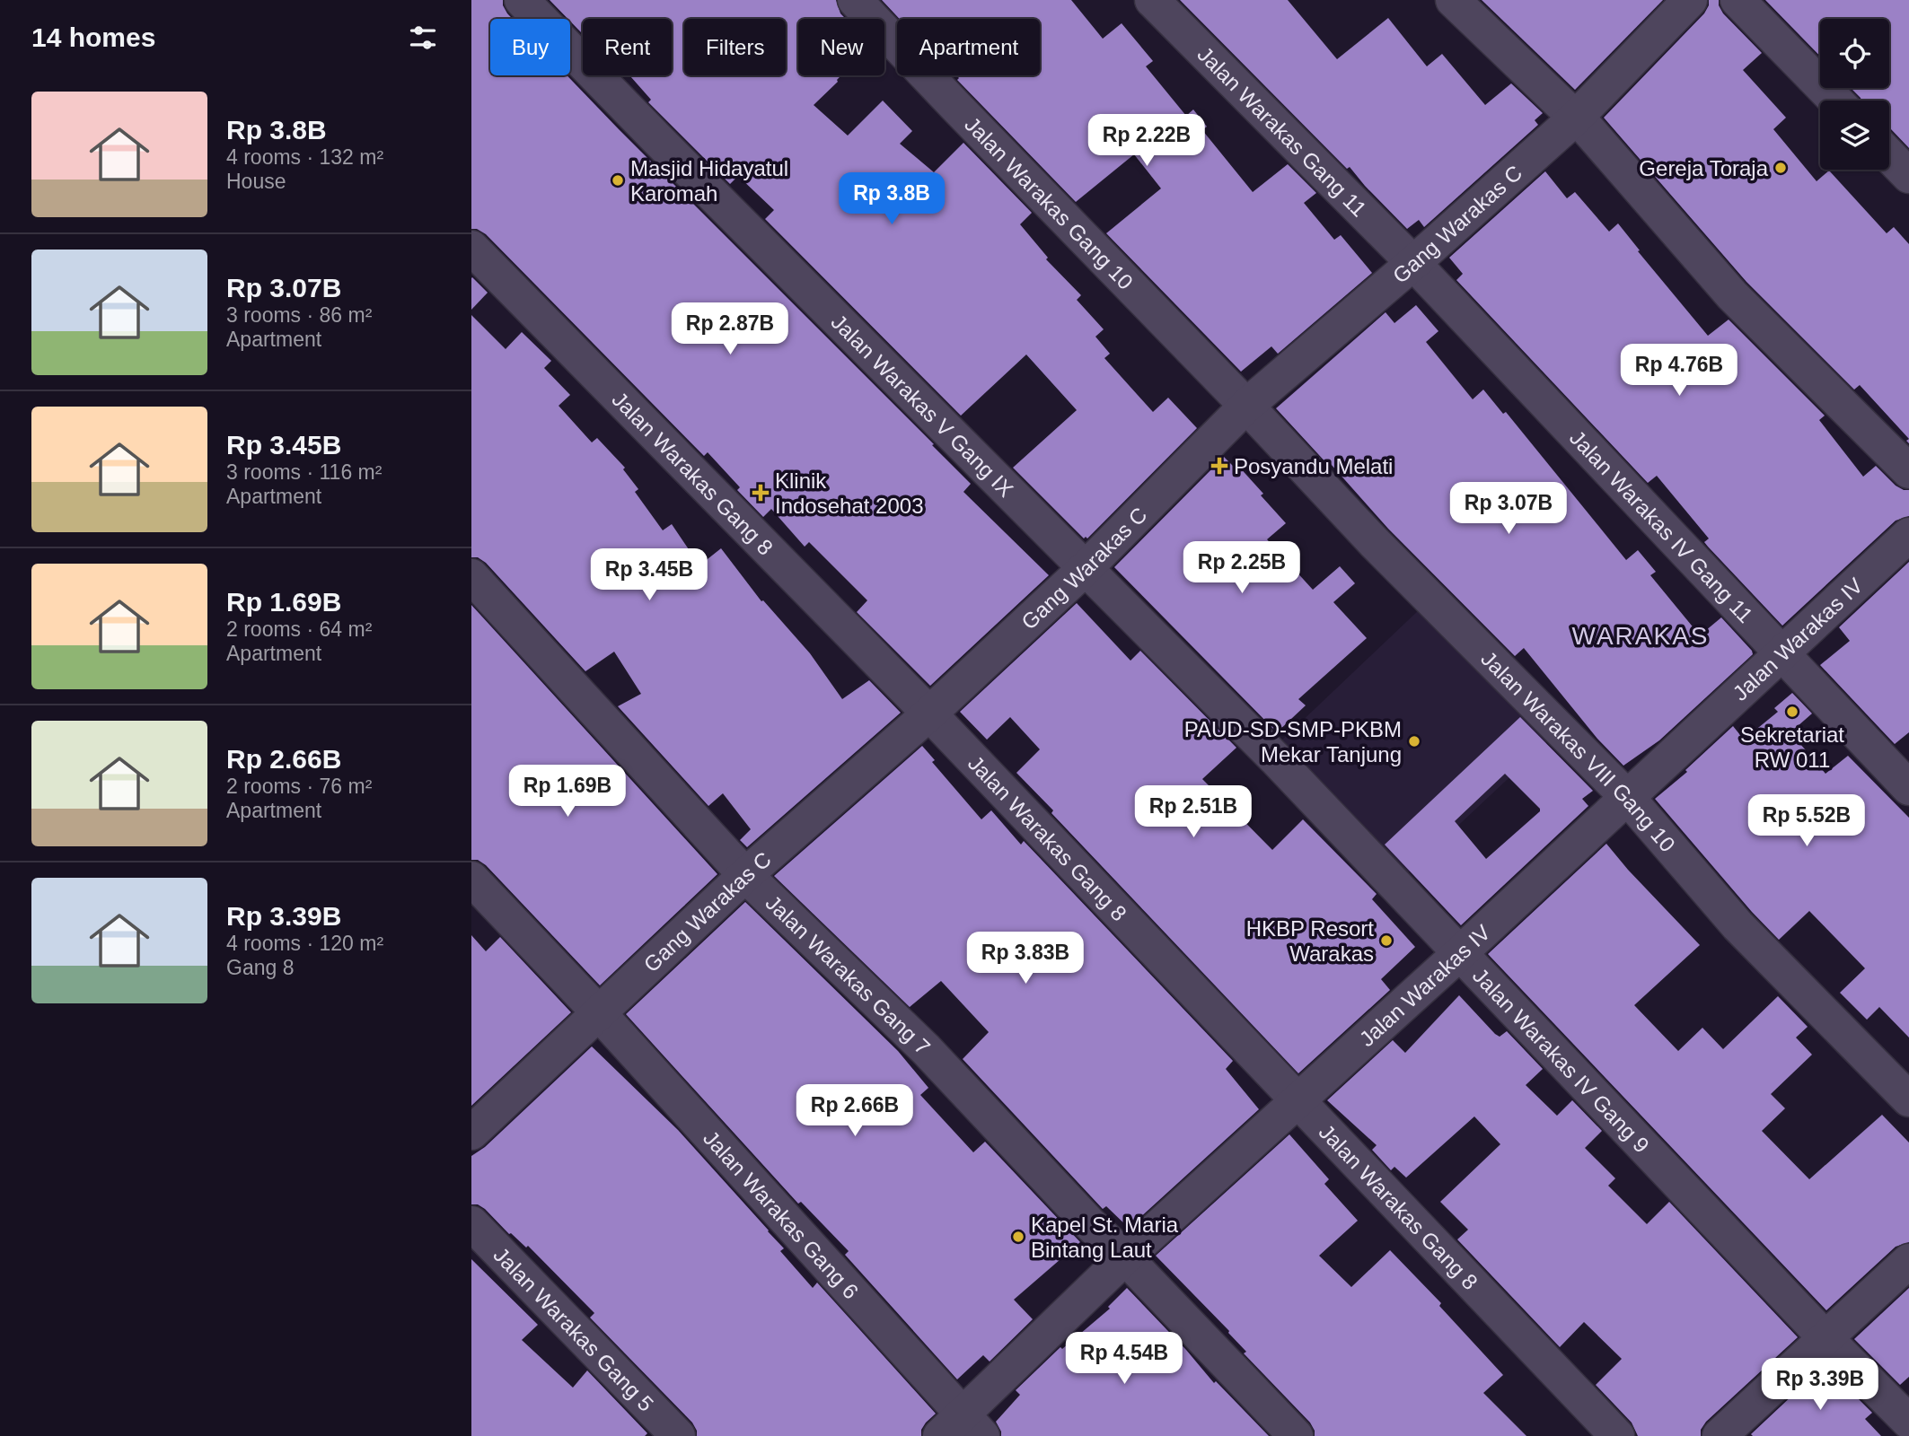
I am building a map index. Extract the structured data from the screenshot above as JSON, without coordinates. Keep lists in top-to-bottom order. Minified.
{"streets":{"street":["Jalan Warakas Gang 11","Jalan Warakas Gang 10","Gang Warakas C","Jalan Warakas V Gang IX","Jalan Warakas Gang 8","Jalan Warakas IV Gang 11","Jalan Warakas IV","Jalan Warakas VIII Gang 10","Jalan Warakas Gang 7","Jalan Warakas IV Gang 9","Jalan Warakas Gang 6","Jalan Warakas Gang 5"]},"crossings":[["Jalan Warakas Gang 11","Gang Warakas C"],["Jalan Warakas Gang 11","Jalan Warakas IV Gang 11"],["Jalan Warakas Gang 10","Gang Warakas C"],["Jalan Warakas Gang 10","Jalan Warakas VIII Gang 10"],["Gang Warakas C","Jalan Warakas V Gang IX"],["Gang Warakas C","Jalan Warakas Gang 8"],["Gang Warakas C","Jalan Warakas IV Gang 11"],["Gang Warakas C","Jalan Warakas VIII Gang 10"],["Gang Warakas C","Jalan Warakas Gang 7"],["Gang Warakas C","Jalan Warakas IV Gang 9"],["Gang Warakas C","Jalan Warakas Gang 6"],["Jalan Warakas V Gang IX","Jalan Warakas IV Gang 9"],["Jalan Warakas Gang 8","Jalan Warakas IV"],["Jalan Warakas IV Gang 11","Jalan Warakas IV"],["Jalan Warakas IV","Jalan Warakas VIII Gang 10"],["Jalan Warakas IV","Jalan Warakas Gang 7"],["Jalan Warakas IV","Jalan Warakas IV Gang 9"],["Jalan Warakas IV","Jalan Warakas Gang 6"]],"districts":["WARAKAS"],"places":{"other":["Gereja Toraja","Masjid Hidayatul Karomah","Sekretariat RW 011","PAUD-SD-SMP-PKBM Mekar Tanjung","HKBP Resort Warakas","Kapel St. Maria Bintang Laut"],"health":["Posyandu Melati","Klinik Indosehat 2003"]},"page":{"heading":"14 homes","chip":["Buy","Rent","Filters","New","Apartment"],"list":[{"name":"Rp 3.8B","note":"4 rooms · 132 m² · House"},{"name":"Rp 3.07B","note":"3 rooms · 86 m² · Apartment"},{"name":"Rp 3.45B","note":"3 rooms · 116 m² · Apartment"},{"name":"Rp 1.69B","note":"2 rooms · 64 m² · Apartment"},{"name":"Rp 2.66B","note":"2 rooms · 76 m² · Apartment"},{"name":"Rp 3.39B","note":"4 rooms · 120 m² · Gang 8"}],"price":["Rp 2.22B","Rp 3.8B","Rp 2.87B","Rp 4.76B","Rp 3.07B","Rp 2.25B","Rp 3.45B","Rp 1.69B","Rp 2.51B","Rp 5.52B","Rp 3.83B","Rp 2.66B","Rp 4.54B","Rp 3.39B"]}}
